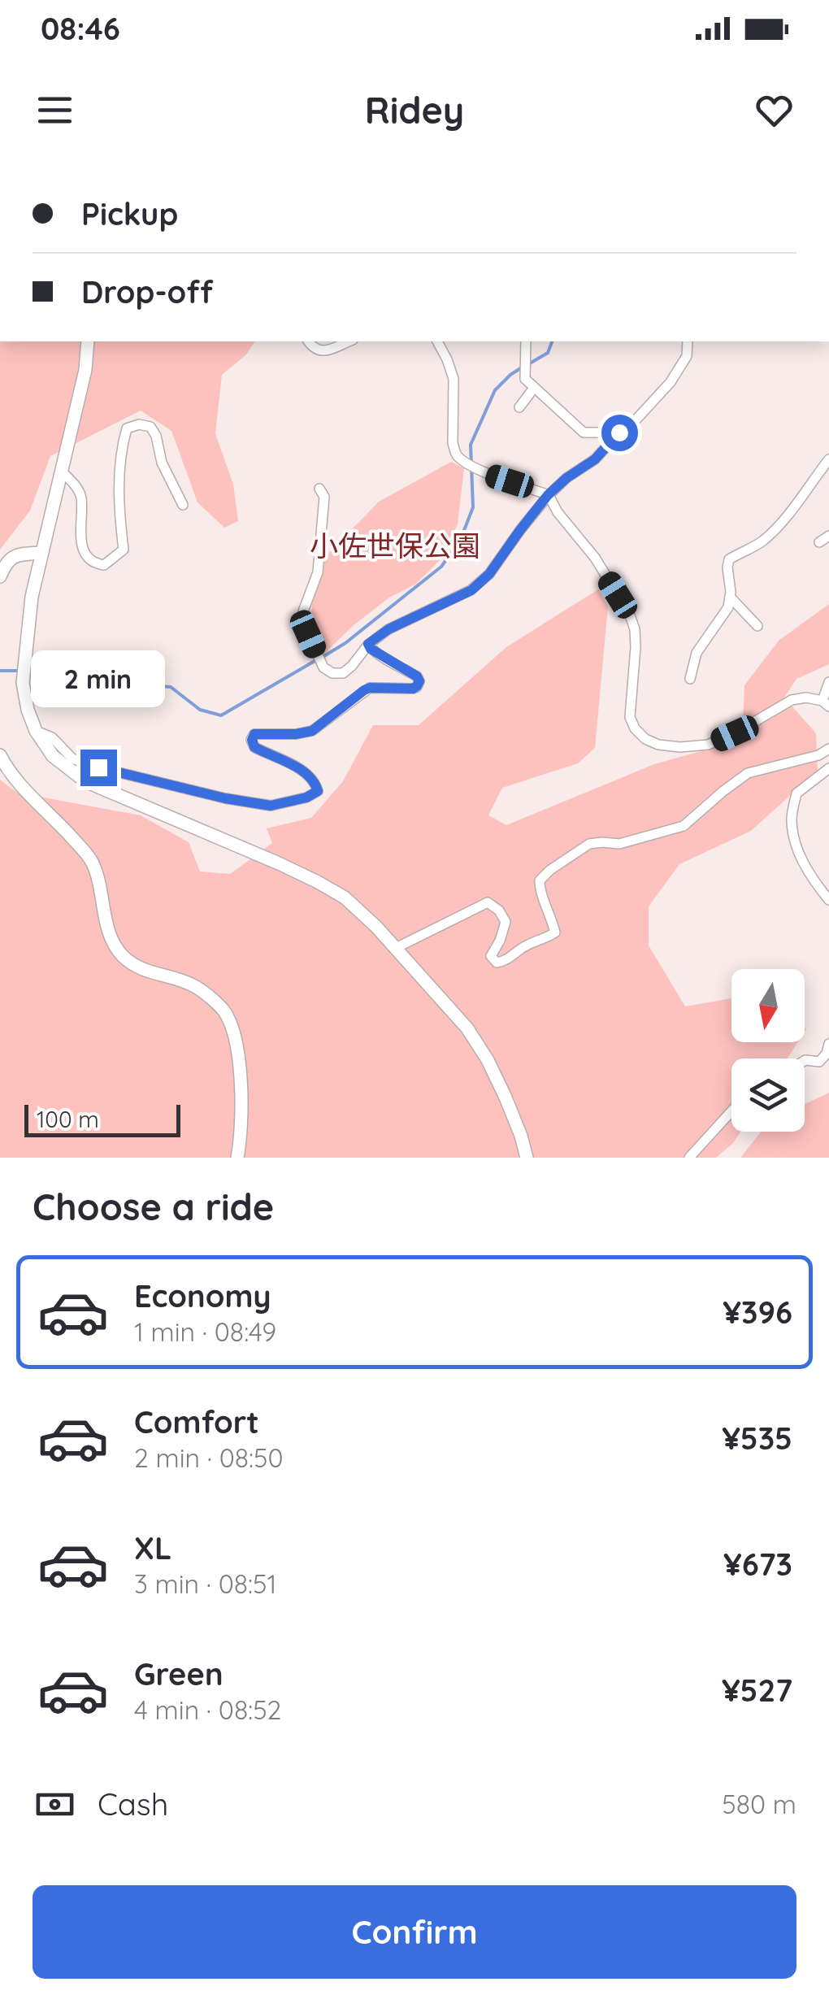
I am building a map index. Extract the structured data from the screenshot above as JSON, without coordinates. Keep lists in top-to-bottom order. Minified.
{"parks":["小佐世保公園"],"scale_bar":"100 m","north":"bottom","page":{"status":"08:46","header":"Ridey","banner":["Pickup","Drop-off"],"bubble":"2 min","scale":"100 m","heading":"Choose a ride","list":[{"name":"Economy","note":"1 min · 08:49","value":"¥396"},{"name":"Comfort","note":"2 min · 08:50","value":"¥535"},{"name":"XL","note":"3 min · 08:51","value":"¥673"},{"name":"Green","note":"4 min · 08:52","value":"¥527"}],"pay":["Cash","580 m"],"buttons":"Confirm"}}
